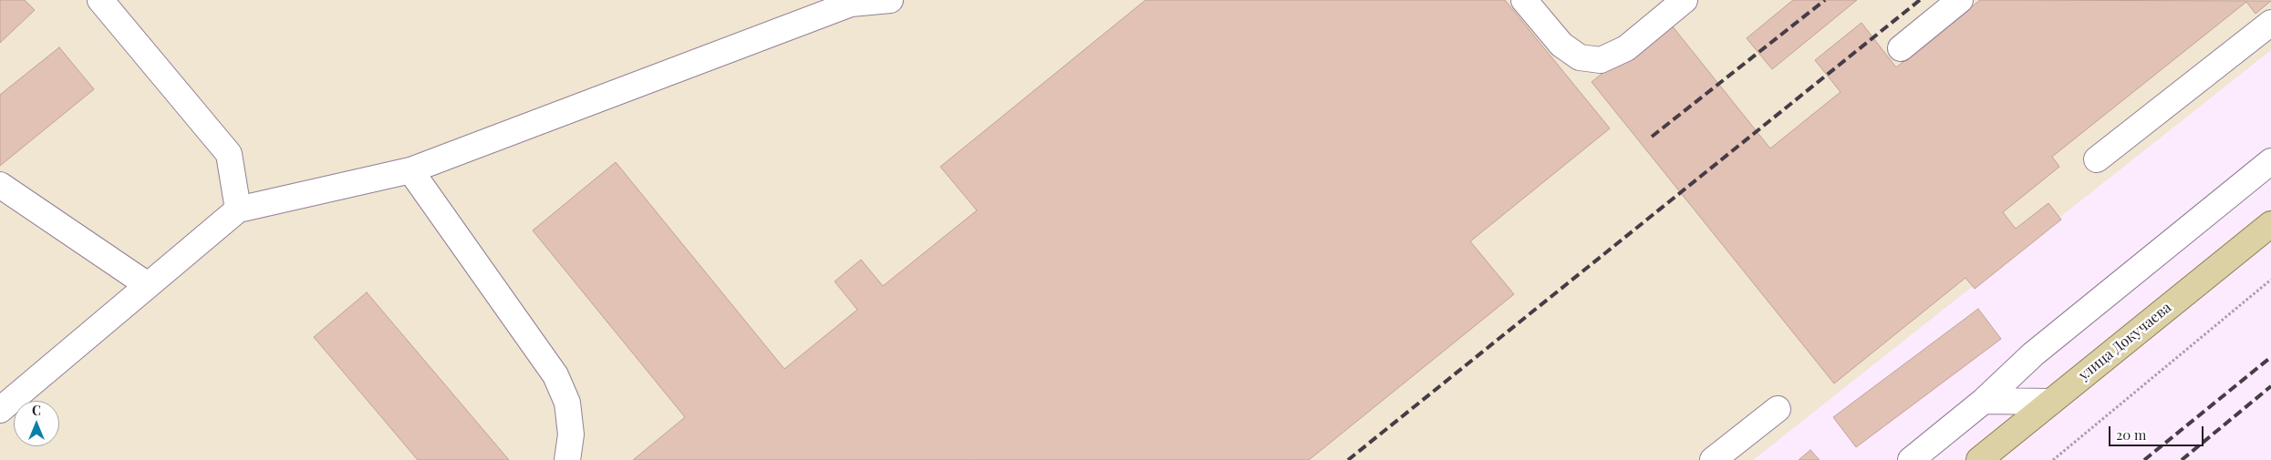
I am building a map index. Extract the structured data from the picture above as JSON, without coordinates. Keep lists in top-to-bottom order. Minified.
{"streets":{"main road":["улица Докучаева"]},"scale_bar":"20 m","north":"top"}
